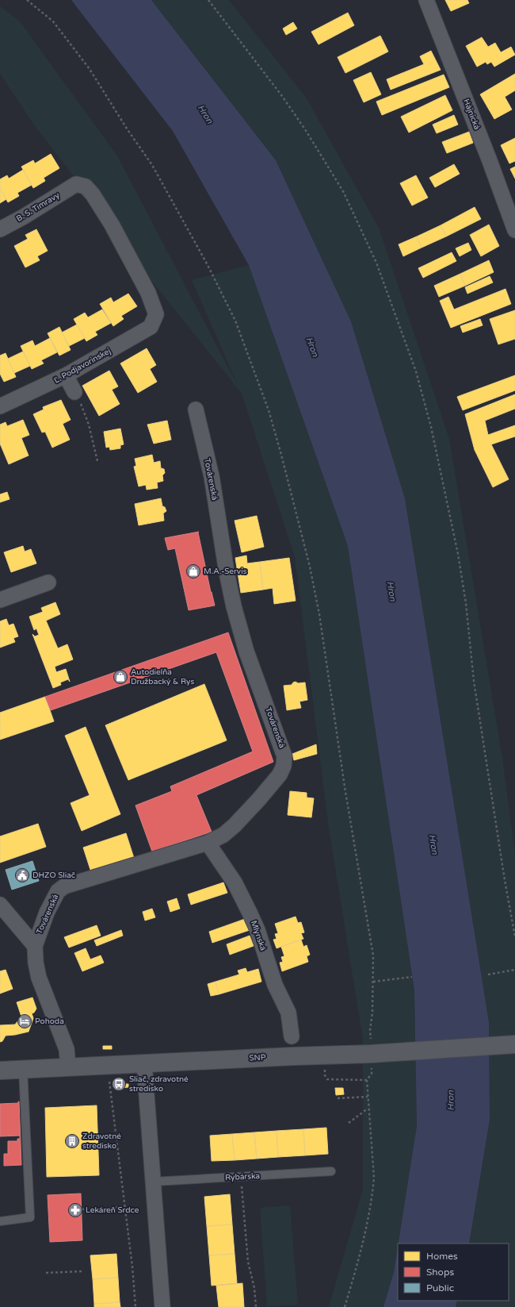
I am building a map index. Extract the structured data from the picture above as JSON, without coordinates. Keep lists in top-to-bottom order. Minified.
{"streets":{"street":["Hájnická","B. S. Timravy","Ľ. Podjavorinskej","Továrenská","Mlynská","SNP"],"lane":["Rybárska"]},"crossings":[["B. S. Timravy","Ľ. Podjavorinskej"],["Továrenská","Mlynská"],["Továrenská","SNP"]],"water":["Hron"],"places":{"shop":["M.A.-Servis","Autodielňa Družbacký & Rys"],"public building":["DHZO Sliač"],"hotel":["Pohoda"],"bus stop":["Sliač, zdravotné stredisko"],"building":["Zdravotné stredisko"],"pharmacy":["Lekáreň Srdce"]},"legend":["Homes","Shops","Public"]}
